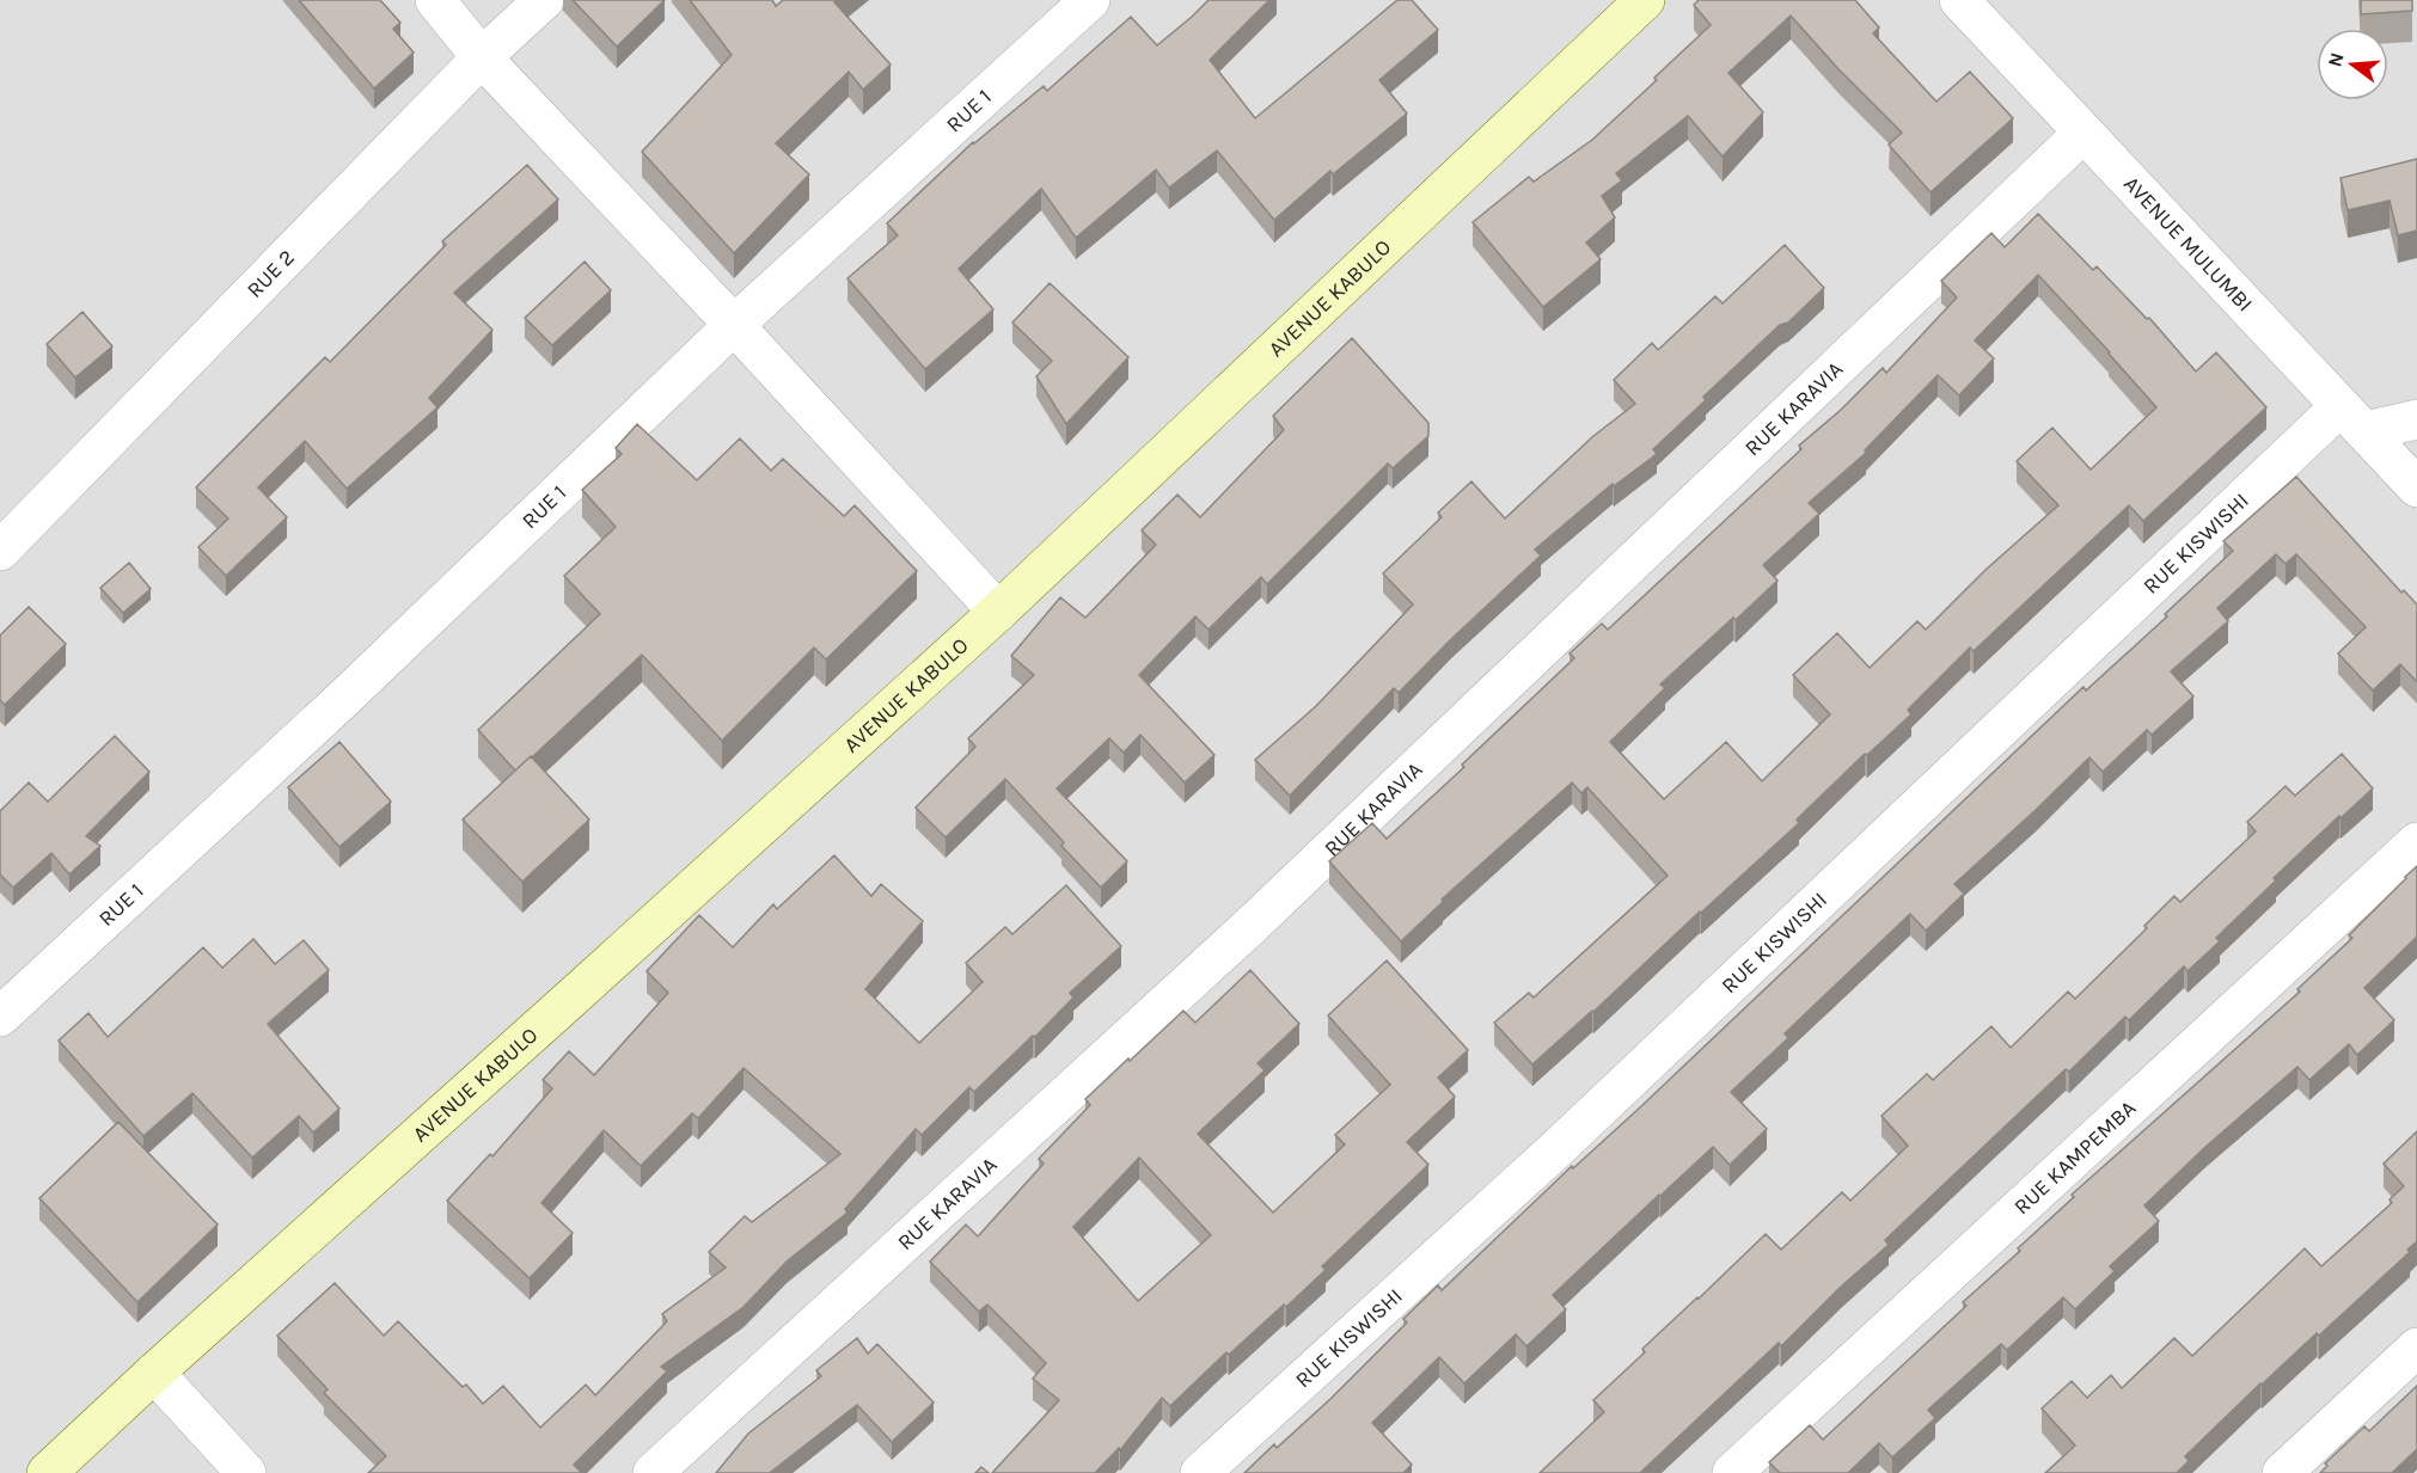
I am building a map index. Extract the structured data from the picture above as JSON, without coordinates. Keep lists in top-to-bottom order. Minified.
{"streets":{"street":["RUE 1","AVENUE MULUMBI","RUE 2","AVENUE KABULO","RUE KARAVIA","RUE KISWISHI","RUE KAMPEMBA"]},"crossings":[["AVENUE MULUMBI","RUE KARAVIA"],["AVENUE MULUMBI","RUE KISWISHI"]],"north":"left"}
